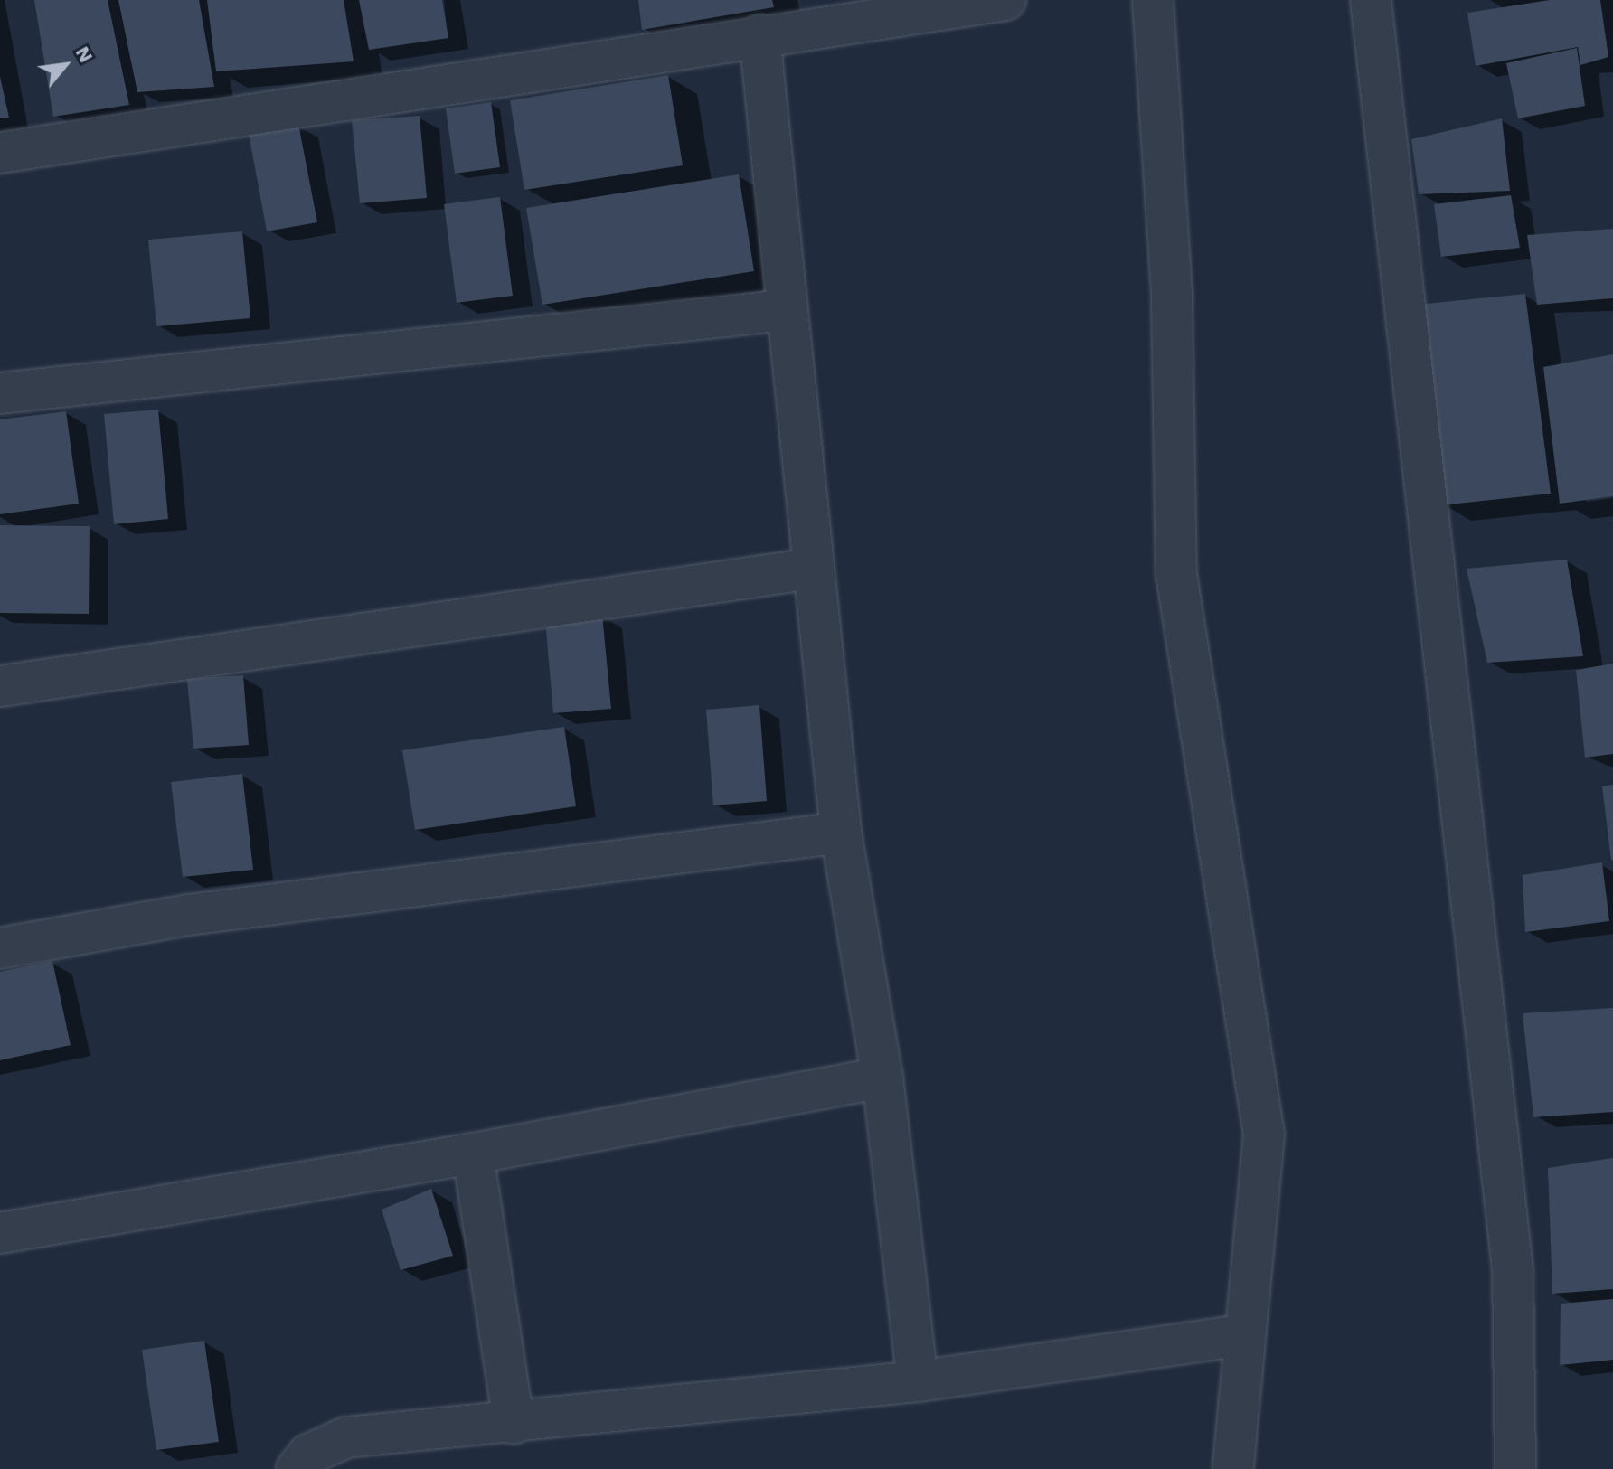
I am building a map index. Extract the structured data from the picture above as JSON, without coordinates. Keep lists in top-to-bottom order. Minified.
{"north":"top right"}
